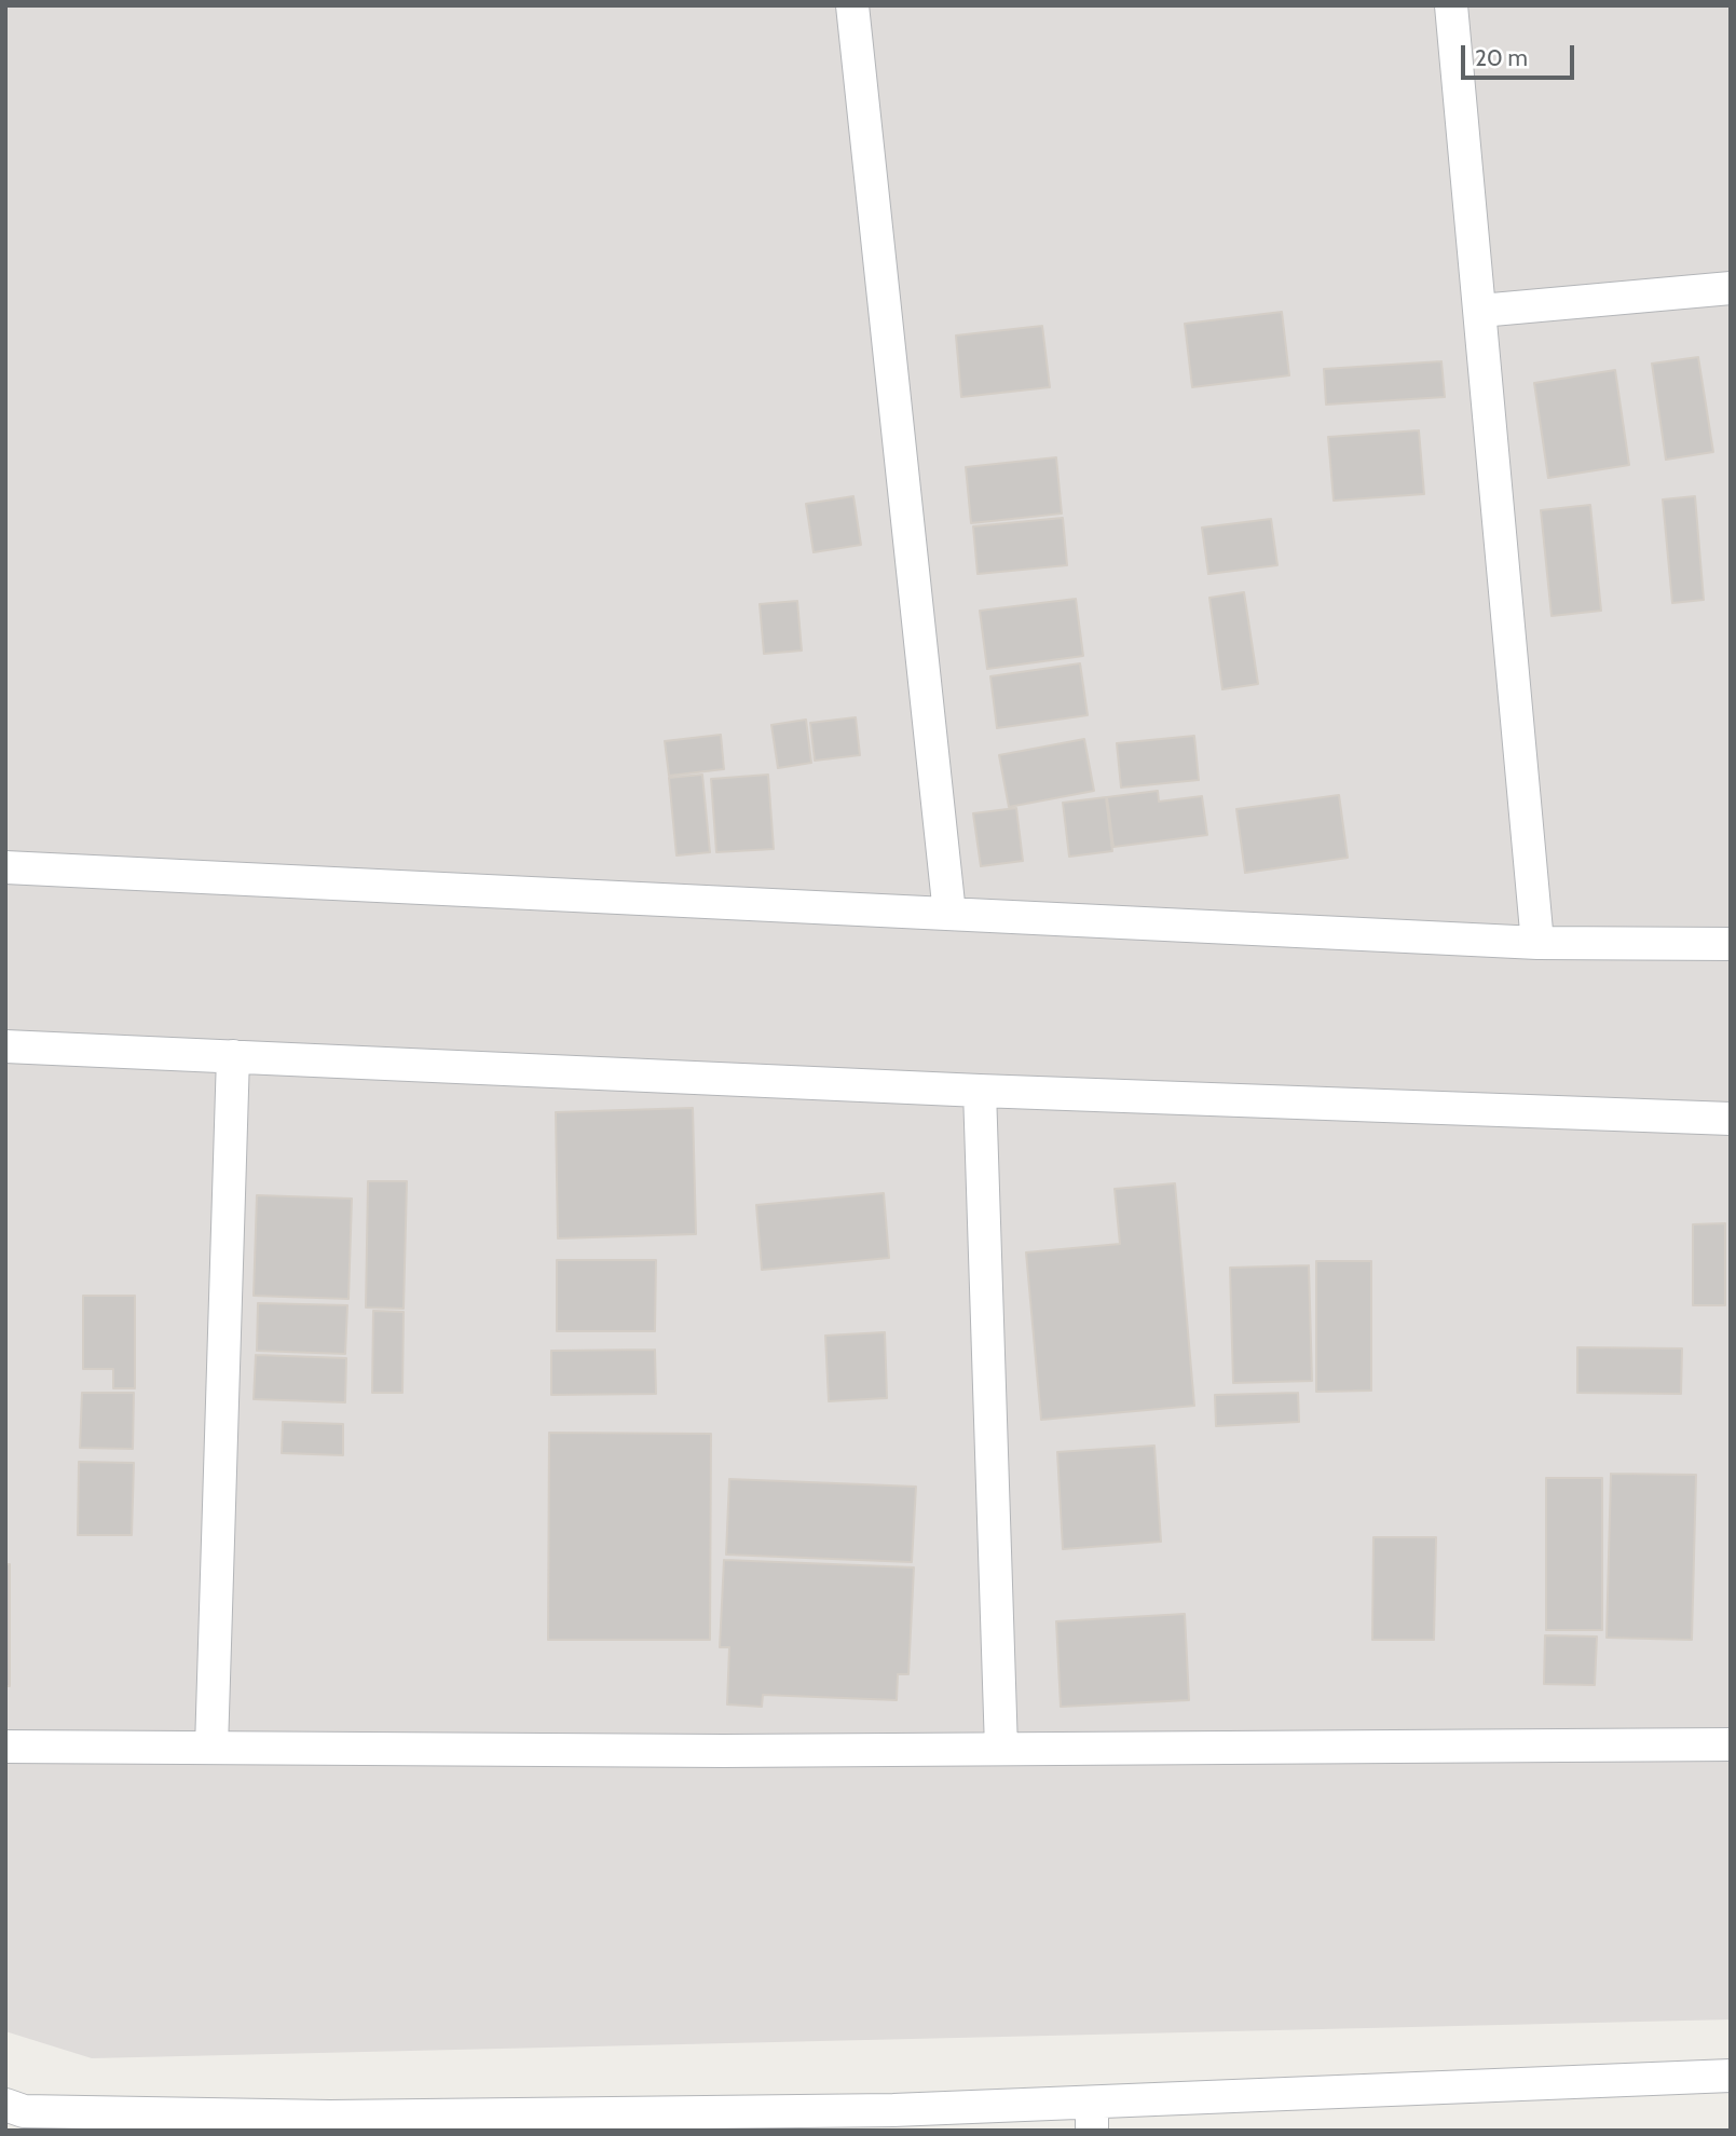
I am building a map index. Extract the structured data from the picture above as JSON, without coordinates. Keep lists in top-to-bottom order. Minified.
{"scale_bar":"20 m"}
